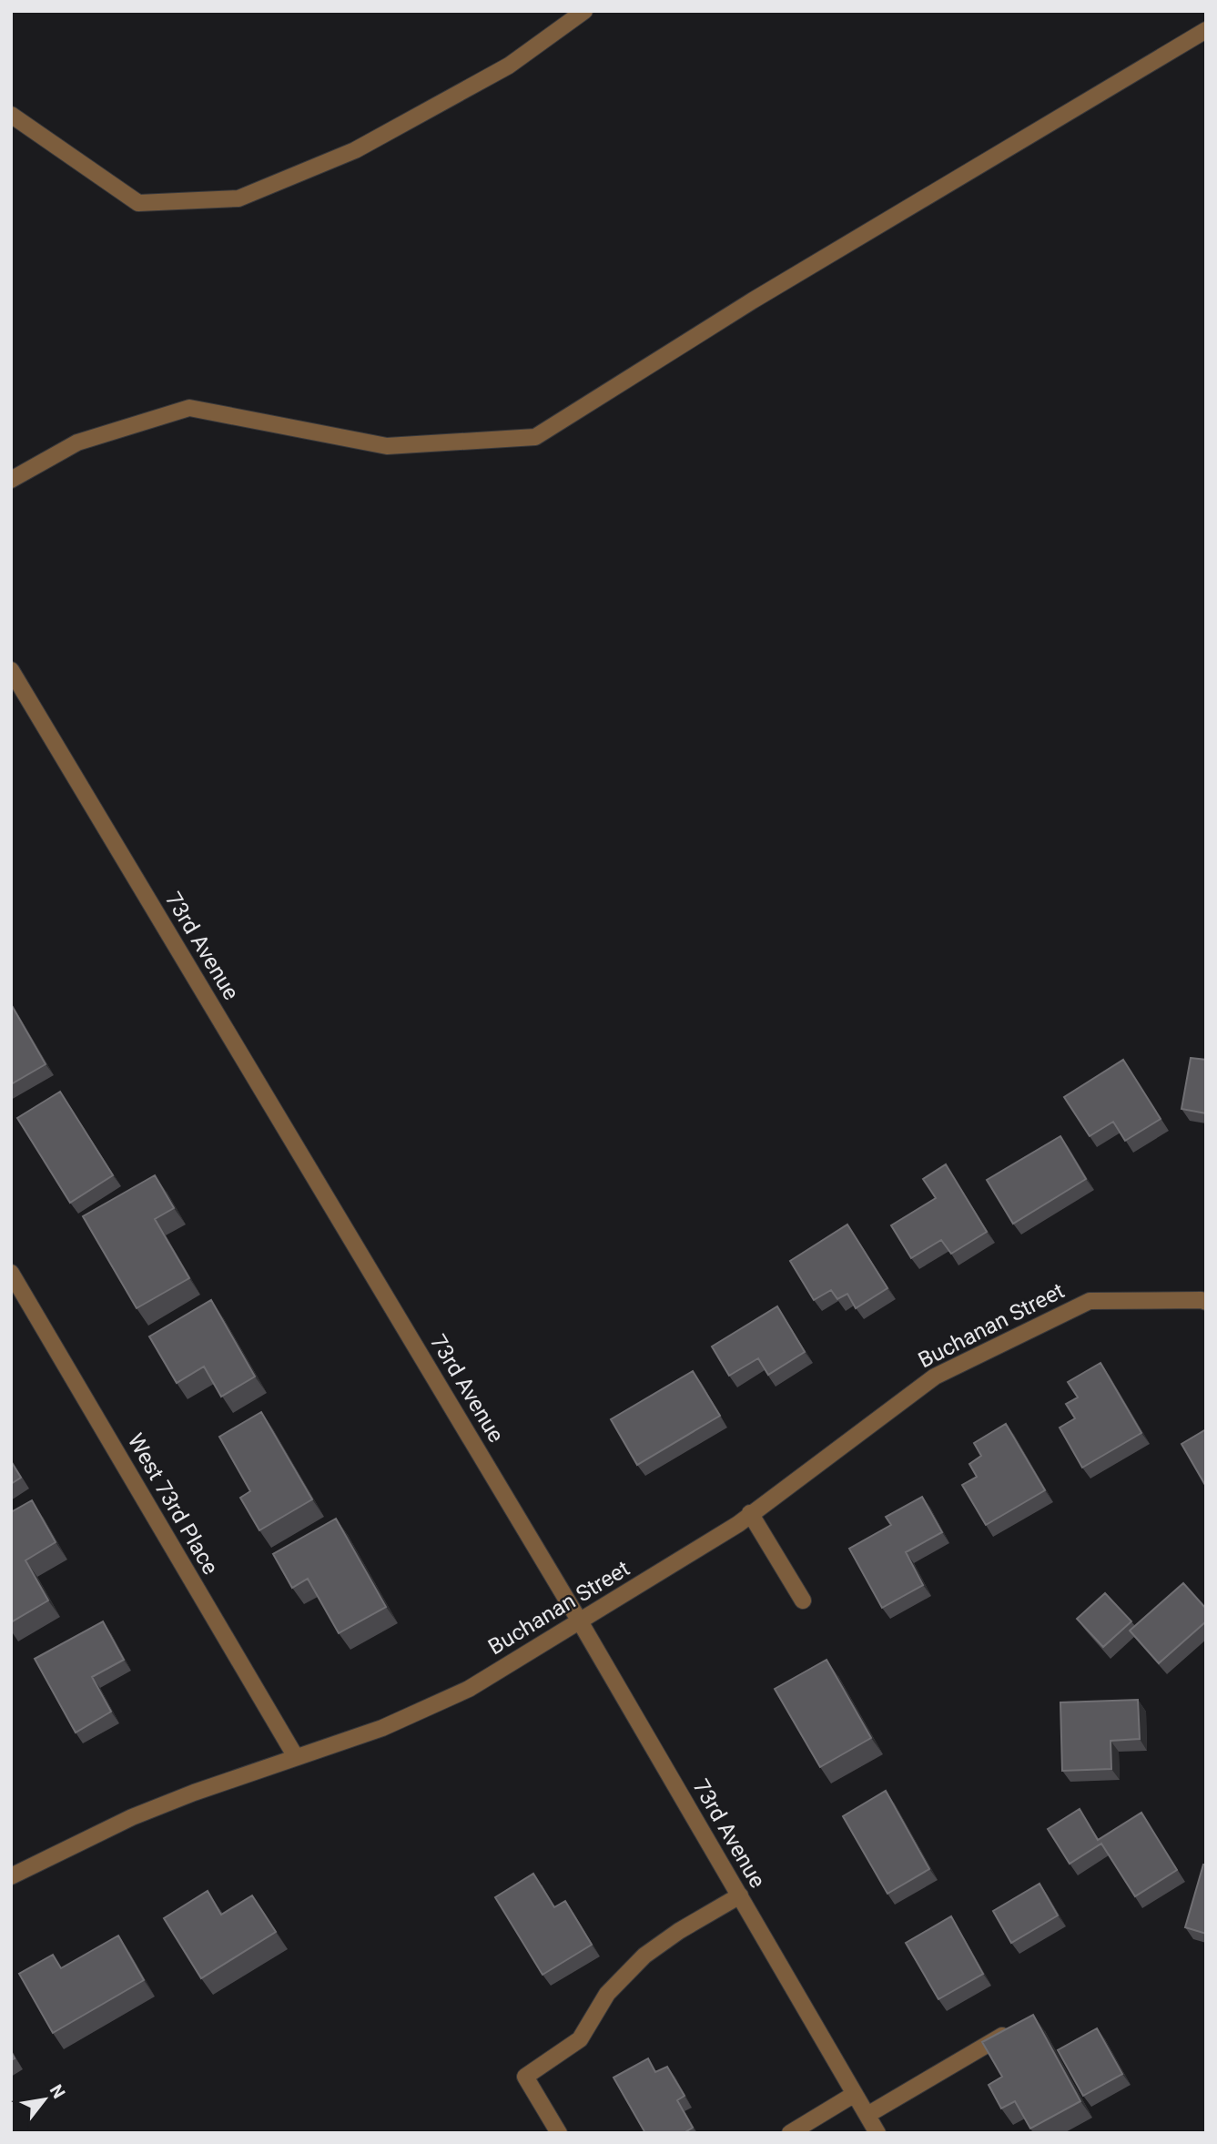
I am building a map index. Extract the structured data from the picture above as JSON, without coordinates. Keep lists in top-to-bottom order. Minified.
{"streets":{"street":["73rd Avenue","Buchanan Street","West 73rd Place"]},"crossings":[["73rd Avenue","Buchanan Street"],["Buchanan Street","West 73rd Place"]],"north":"top right"}
